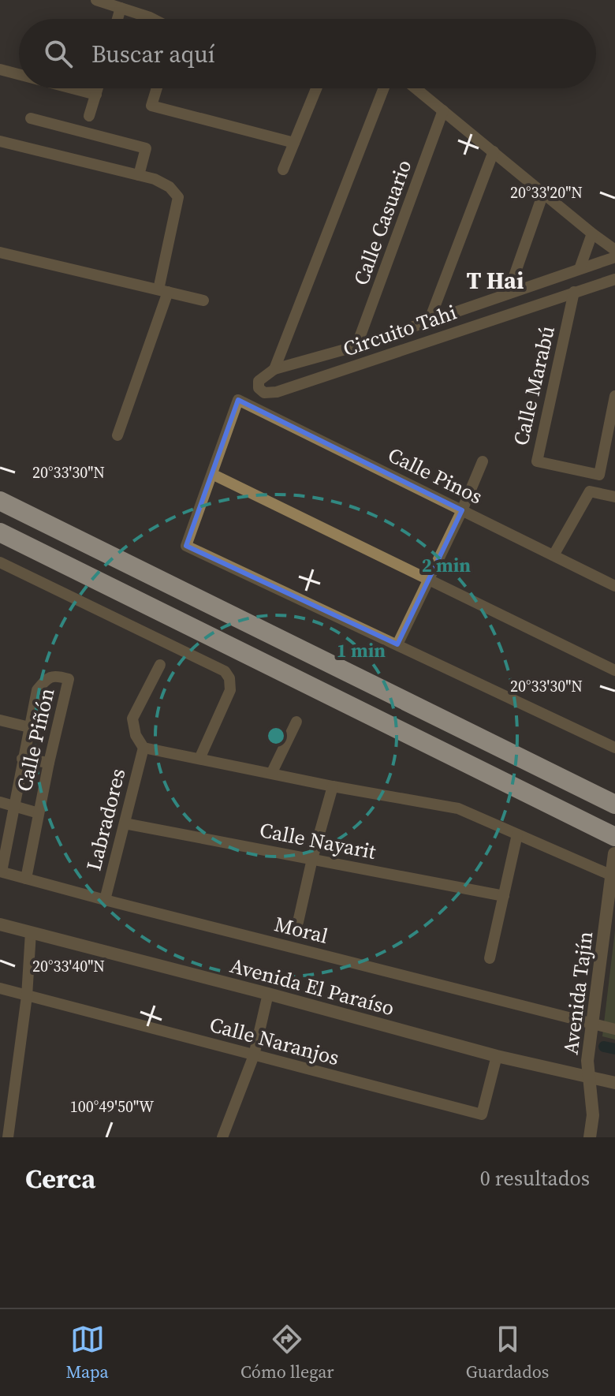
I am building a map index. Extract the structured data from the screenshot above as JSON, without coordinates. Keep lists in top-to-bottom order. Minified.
{"streets":{"street":["Calle Casuario","Circuito Tahi","Calle Marabú","Calle Pinos","Calle Piñón","Labradores","Calle Nayarit","Moral","Avenida El Paraíso","Avenida Tajín","Calle Naranjos"]},"crossings":[["Calle Casuario","Circuito Tahi"],["Circuito Tahi","Calle Marabú"],["Calle Piñón","Moral"],["Labradores","Calle Nayarit"],["Labradores","Moral"],["Moral","Avenida Tajín"],["Avenida El Paraíso","Avenida Tajín"],["Avenida El Paraíso","Calle Naranjos"]],"districts":["T Hai"],"page":{"search":"Buscar aquí","heading":["Cerca","0 resultados"],"nav":["Mapa","Cómo llegar","Guardados"]},"coordinates":["20°33'20\"N","20°33'30\"N","20°33'40\"N","100°49'50\"W"],"rings":["2 min","1 min"]}
